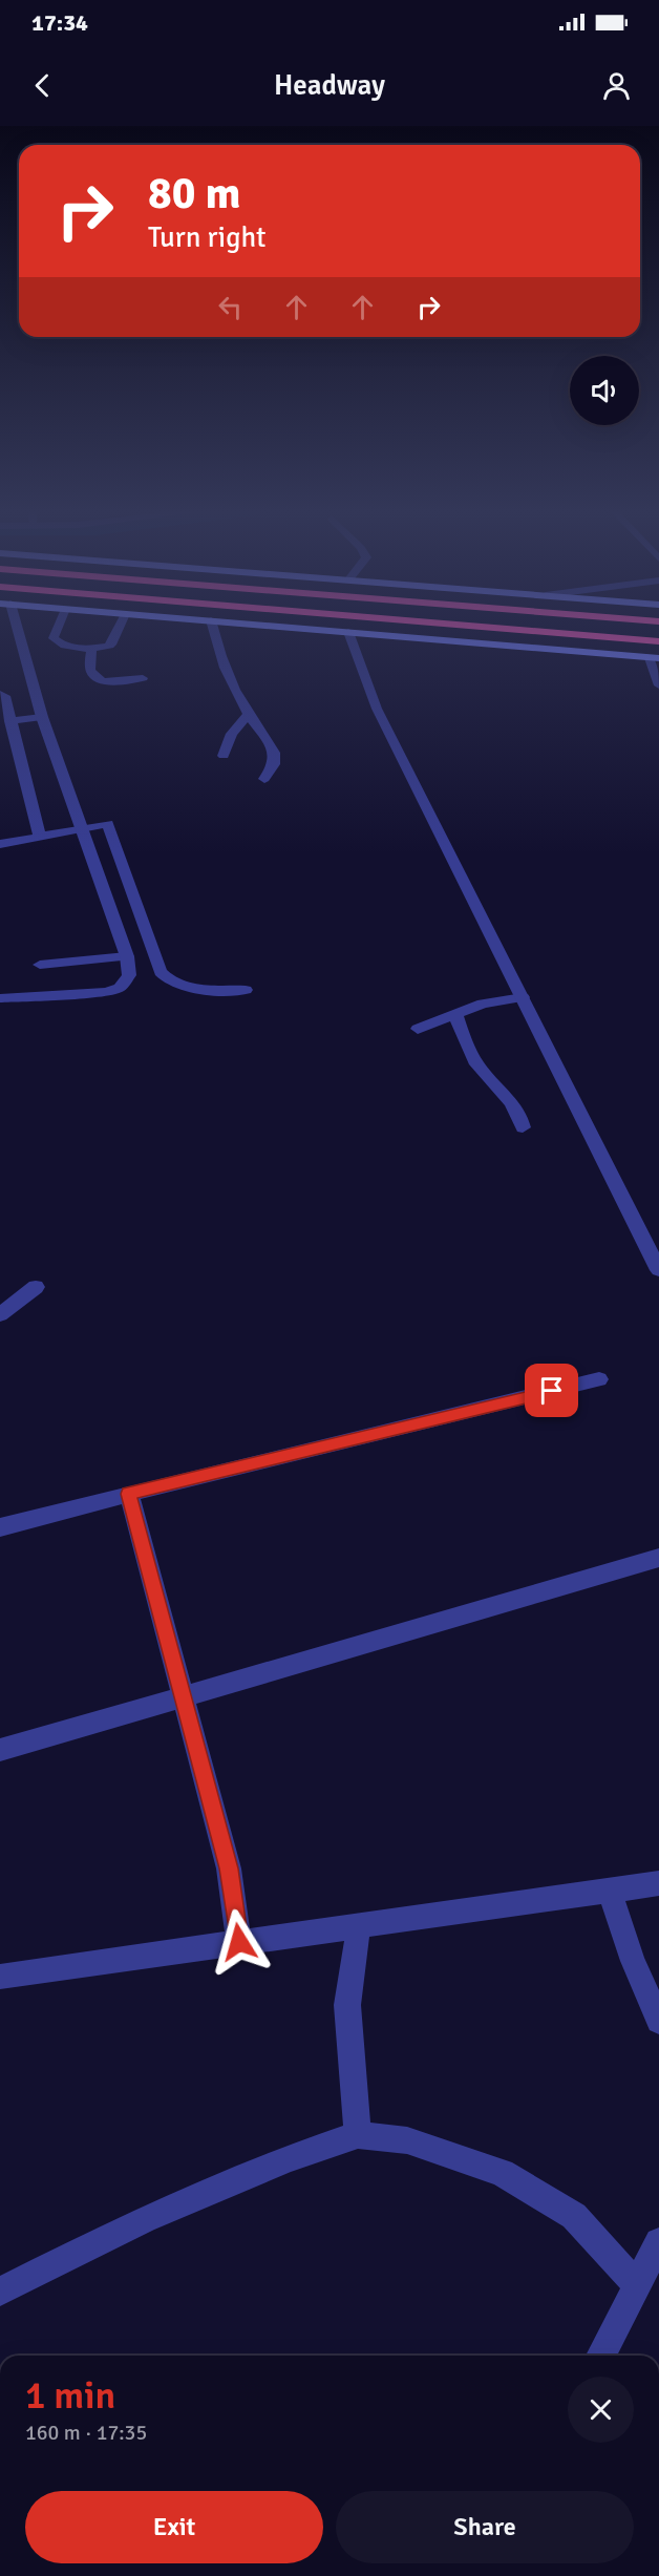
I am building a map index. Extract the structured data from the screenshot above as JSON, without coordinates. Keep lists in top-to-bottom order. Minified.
{"page":{"status":"17:34","header":"Headway","turn":["80 m","Turn right"],"heading":["1 min","160 m · 17:35"],"buttons":["Exit","Share"]}}
